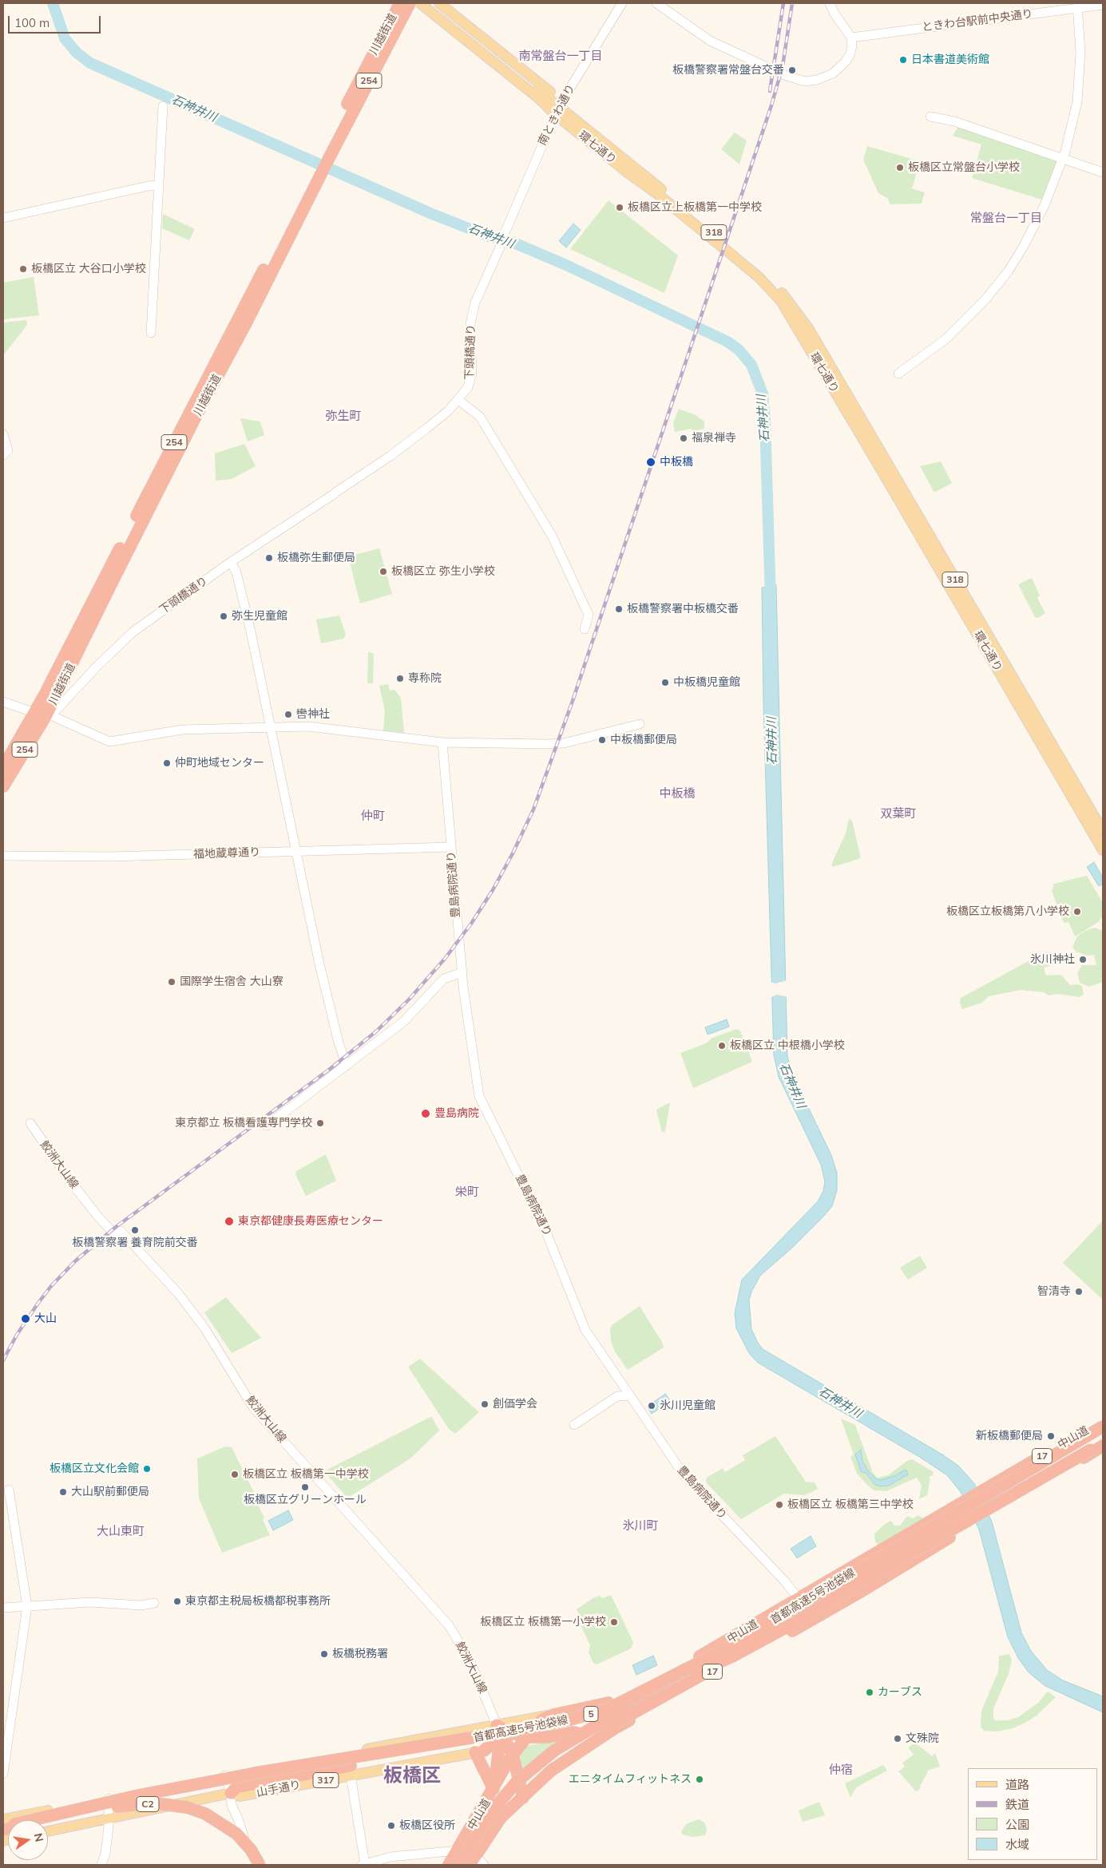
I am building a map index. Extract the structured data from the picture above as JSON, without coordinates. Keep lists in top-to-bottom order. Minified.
{"streets":{"highway":["川越街道","254","中山道","17","首都高速5号池袋線","5","C2"],"main road":["環七通り","318","317","山手通り"],"street":["ときわ台駅前中央通り","南ときわ通り","下頭橋通り","福地蔵尊通り","豊島病院通り","鮫洲大山線"]},"crossings":[["川越街道","環七通り"],["川越街道","下頭橋通り"],["南ときわ通り","環七通り"],["福地蔵尊通り","豊島病院通り"],["豊島病院通り","中山道"],["鮫洲大山線","山手通り"],["中山道","首都高速5号池袋線"],["中山道","317"],["中山道","山手通り"]],"districts":["南常盤台一丁目","常盤台一丁目","弥生町","中板橋","双葉町","仲町","栄町","氷川町","大山東町","仲宿","板橋区"],"water":["石神井川"],"places":["日本書道美術館","板橋警察署常盤台交番","板橋区立常盤台小学校","板橋区立上板橋第一中学校","板橋区立 大谷口小学校","福泉禅寺","中板橋","板橋弥生郵便局","板橋区立 弥生小学校","板橋警察署中板橋交番","弥生児童館","専称院","中板橋児童館","轡神社","中板橋郵便局","仲町地域センター","板橋区立板橋第八小学校","氷川神社","国際学生宿舎 大山寮","板橋区立 中根橋小学校","豊島病院","東京都立 板橋看護専門学校","東京都健康長寿医療センター","板橋警察署 養育院前交番","智清寺","大山","創価学会","氷川児童館","新板橋郵便局","板橋区立文化会館","板橋区立 板橋第一中学校","板橋区立グリーンホール","大山駅前郵便局","板橋区立 板橋第三中学校","東京都主税局板橋都税事務所","板橋区立 板橋第一小学校","板橋税務署","カーブス","文殊院","エニタイムフィットネス","板橋区役所"],"legend":["道路","鉄道","公園","水域"],"scale_bar":"100 m","north":"right"}
